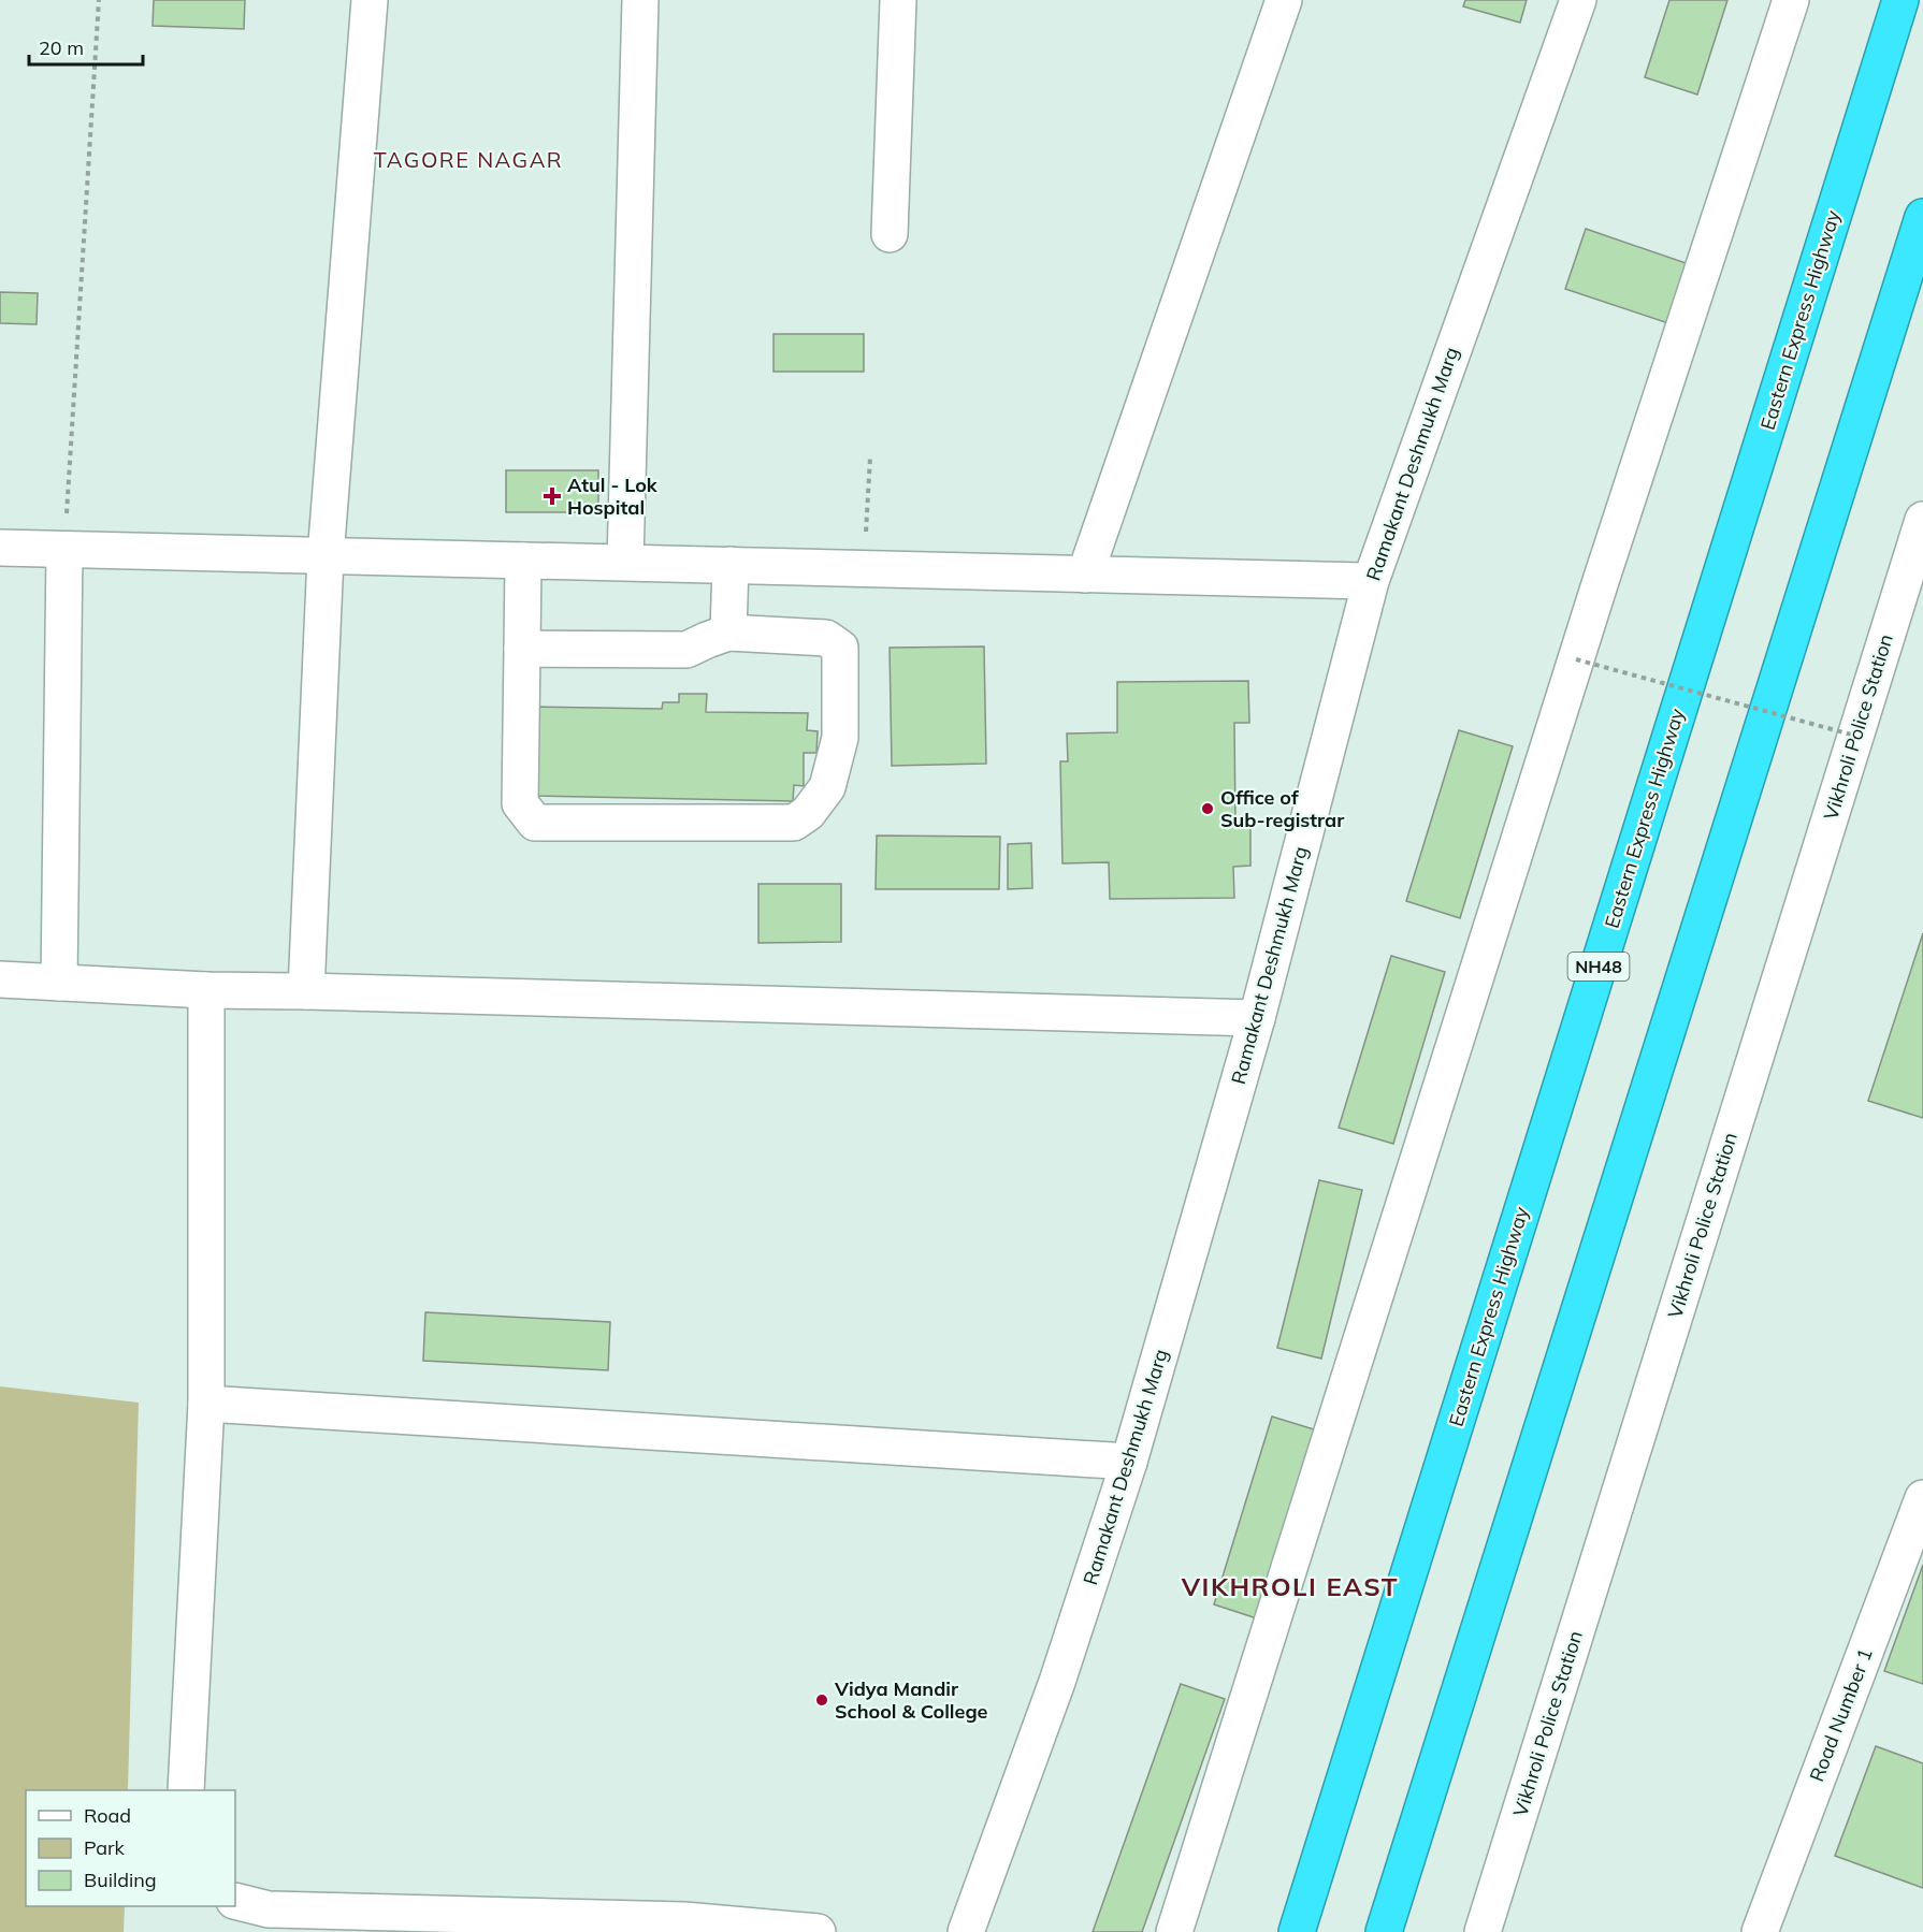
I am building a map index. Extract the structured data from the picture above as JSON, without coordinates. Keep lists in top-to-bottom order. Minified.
{"streets":{"highway":["Eastern Express Highway","NH48"],"street":["Ramakant Deshmukh Marg","Vikhroli Police Station","Road Number 1"]},"districts":["TAGORE NAGAR","VIKHROLI EAST"],"places":{"health":["Atul - Lok Hospital"],"other":["Office of Sub-registrar","Vidya Mandir School & College"]},"legend":["Road","Park","Building"],"scale_bar":"20 m"}
